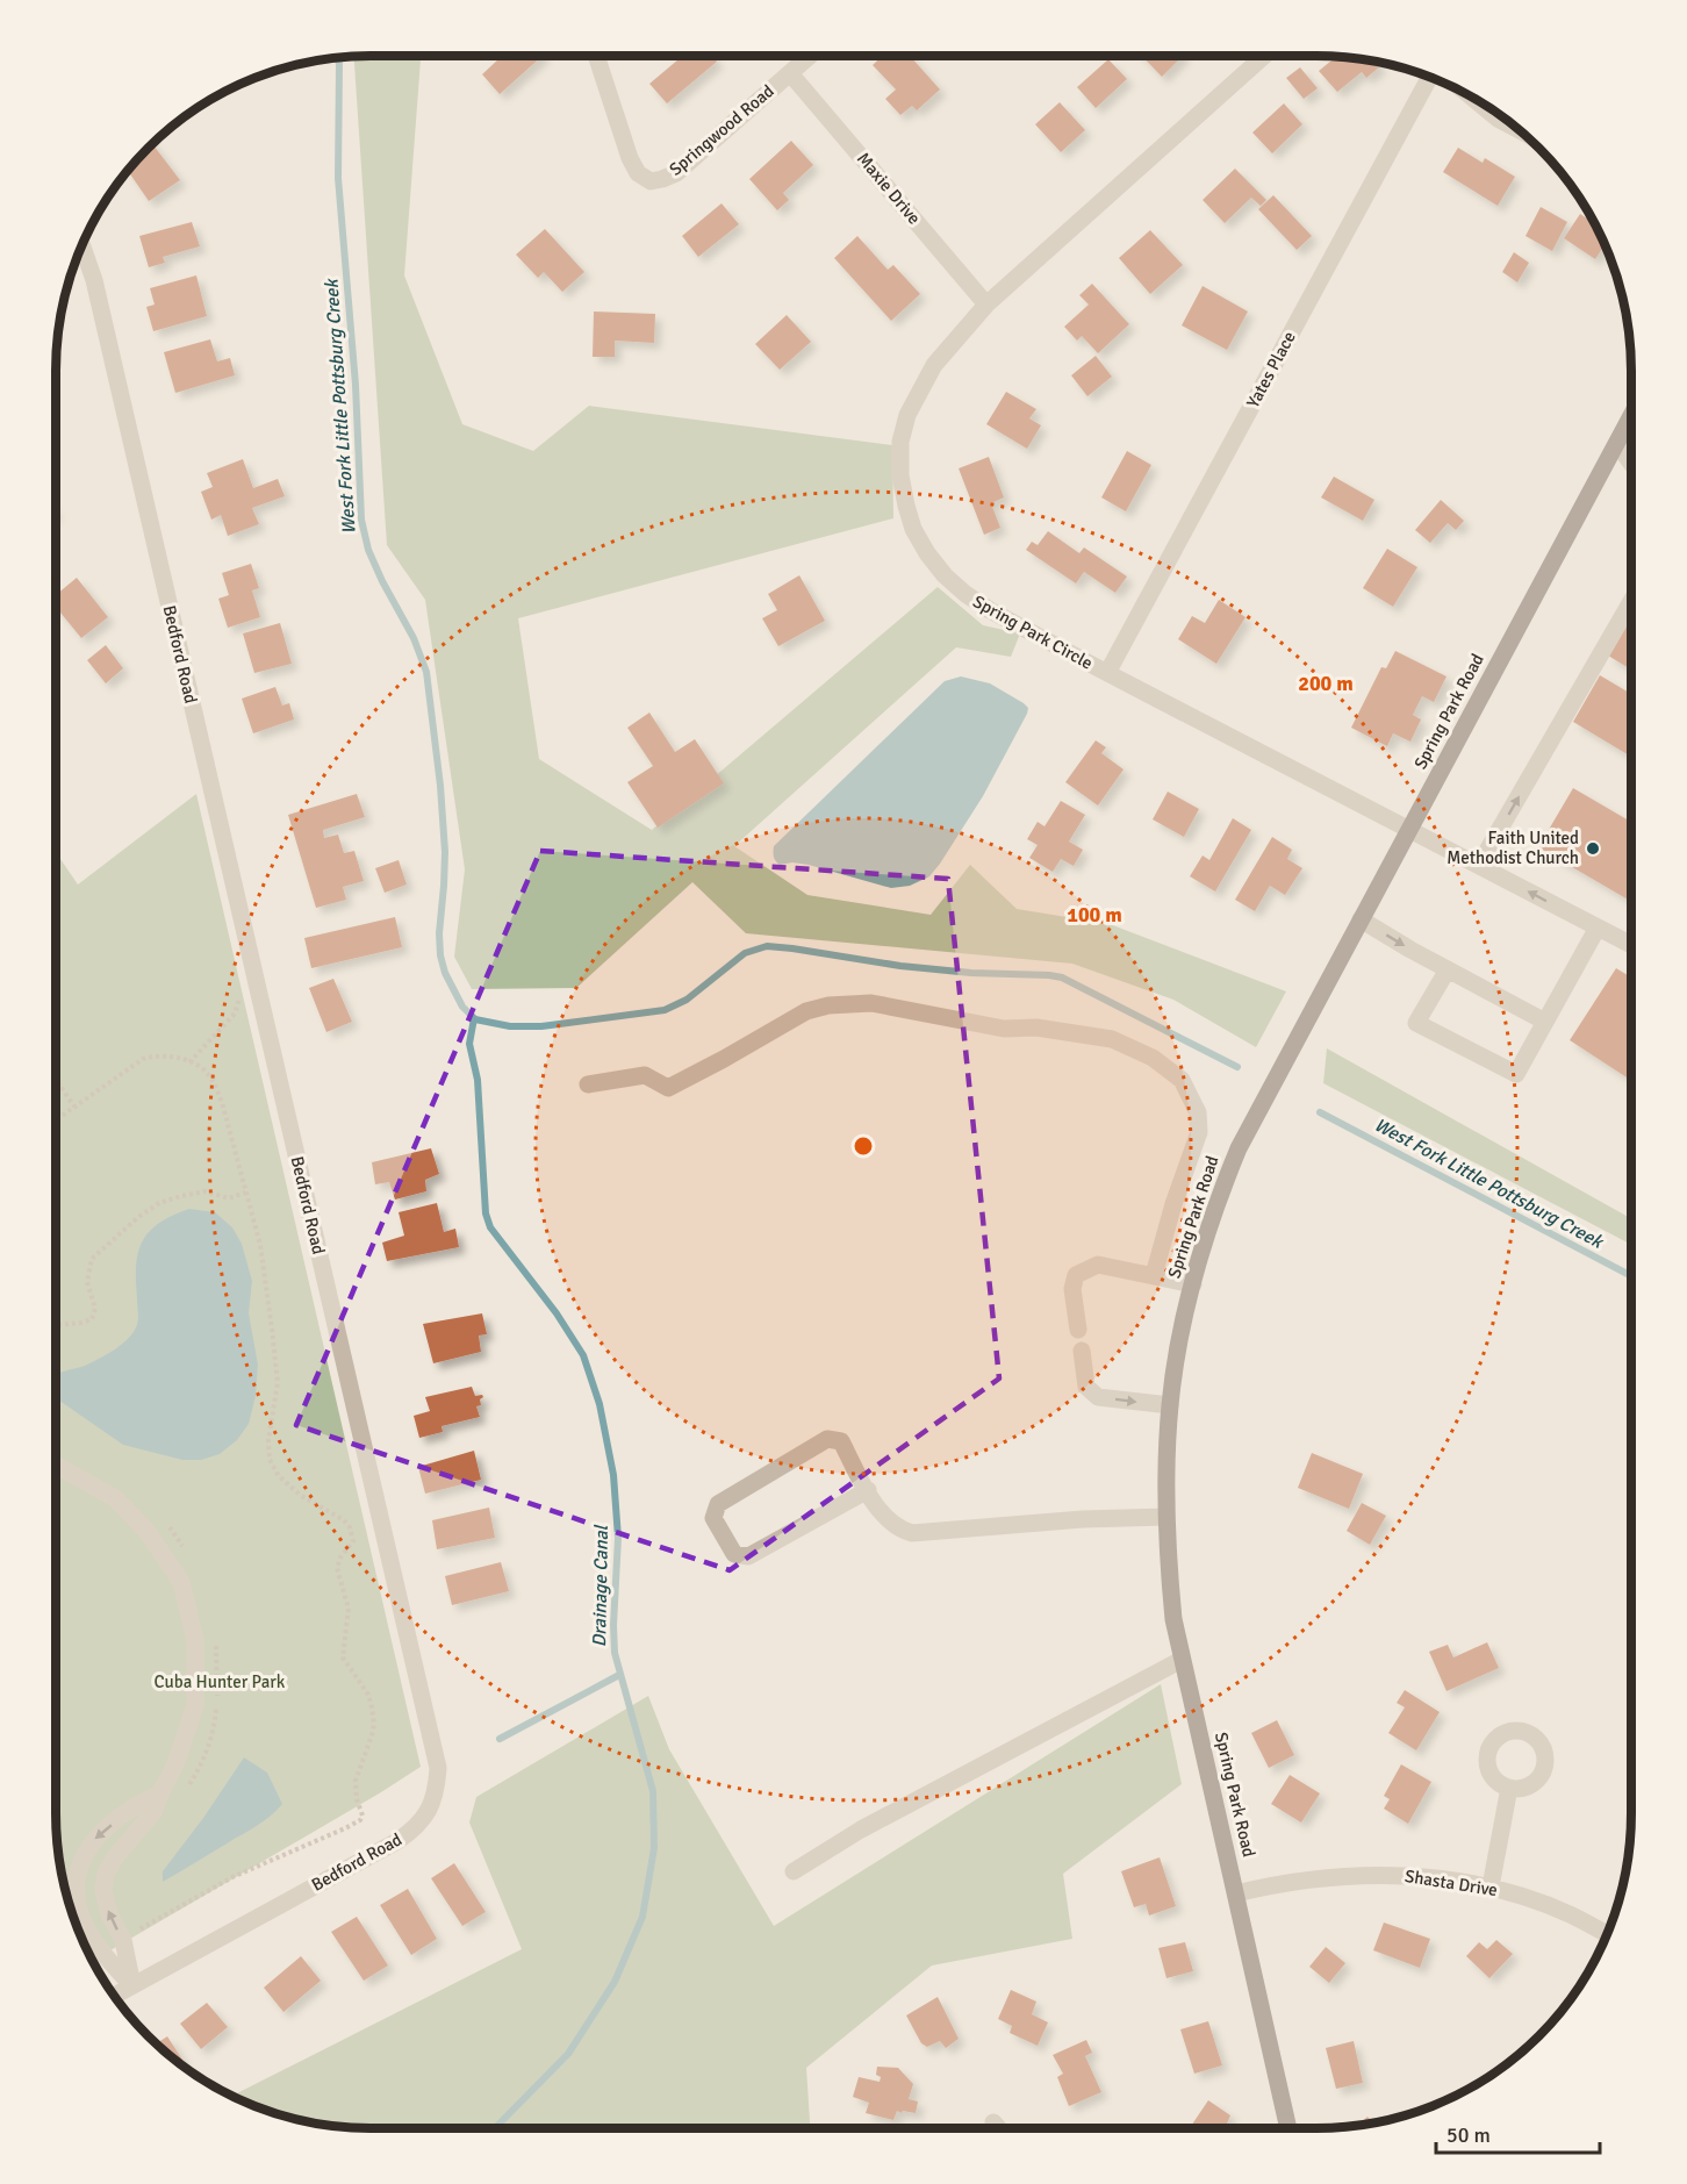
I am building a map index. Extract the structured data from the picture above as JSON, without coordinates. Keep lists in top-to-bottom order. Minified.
{"streets":{"main road":["Spring Park Road"],"street":["Springwood Road","Maxie Drive","Yates Place","Spring Park Circle","Bedford Road","Shasta Drive"]},"crossings":[["Springwood Road","Maxie Drive"],["Maxie Drive","Spring Park Circle"],["Yates Place","Spring Park Circle"],["Spring Park Circle","Spring Park Road"],["Spring Park Road","Shasta Drive"]],"water":["West Fork Little Pottsburg Creek","Drainage Canal"],"parks":["Cuba Hunter Park"],"places":["Faith United Methodist Church"],"scale_bar":"50 m","rings":["200 m","100 m"]}
